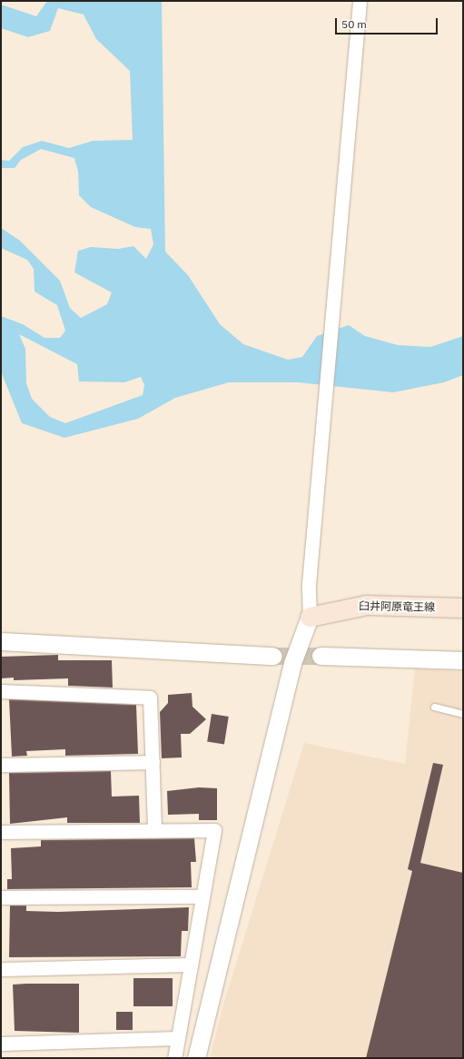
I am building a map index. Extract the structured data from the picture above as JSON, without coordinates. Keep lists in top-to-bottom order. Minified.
{"streets":{"main road":["臼井阿原竜王線"]},"scale_bar":"50 m"}
